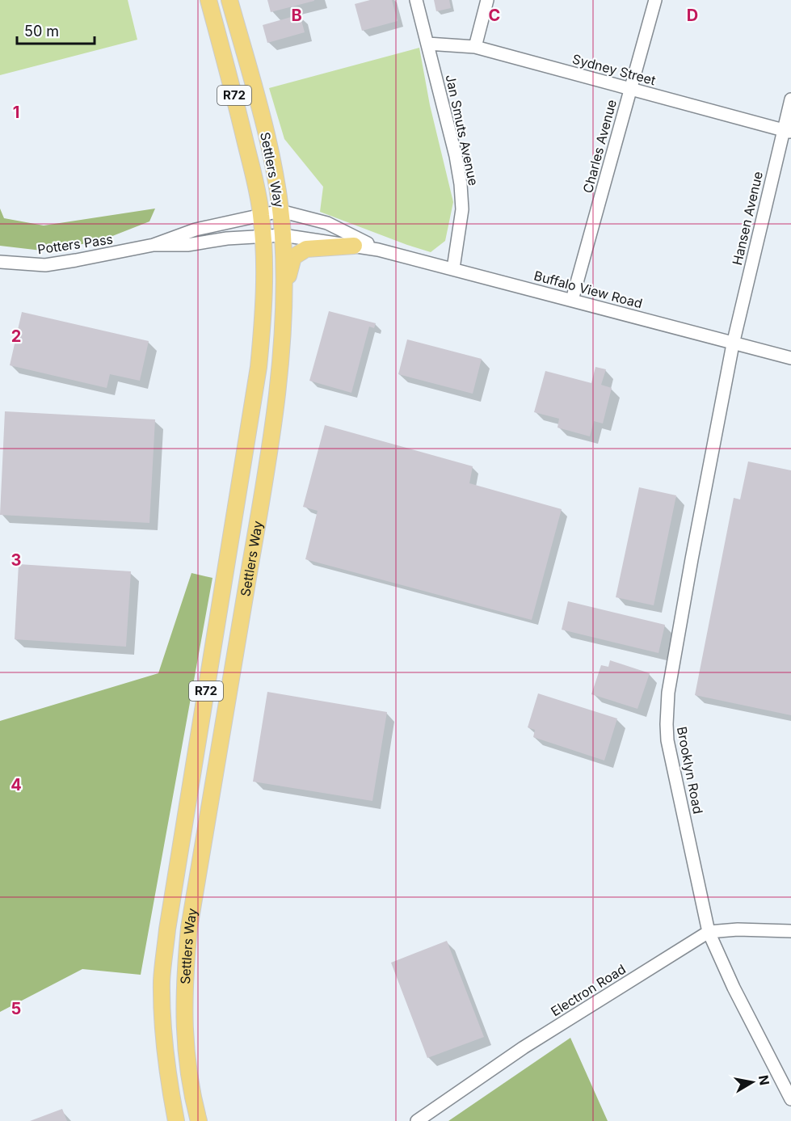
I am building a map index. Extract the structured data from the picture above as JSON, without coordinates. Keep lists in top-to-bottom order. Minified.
{"streets":{"main road":["R72","Settlers Way"],"street":["Sydney Street","Jan Smuts Avenue","Charles Avenue","Hansen Avenue","Potters Pass","Buffalo View Road","Brooklyn Road","Electron Road"]},"crossings":[["Sydney Street","Jan Smuts Avenue"],["Sydney Street","Charles Avenue"],["Sydney Street","Hansen Avenue"],["Jan Smuts Avenue","Buffalo View Road"],["Charles Avenue","Buffalo View Road"],["Settlers Way","Potters Pass"],["Settlers Way","Buffalo View Road"],["Hansen Avenue","Buffalo View Road"],["Hansen Avenue","Brooklyn Road"],["Potters Pass","Buffalo View Road"],["Buffalo View Road","Brooklyn Road"],["Brooklyn Road","Electron Road"]],"scale_bar":"50 m","north":"right","grid":{"columns":["B","C","D"],"rows":["1","2","3","4","5"]}}
